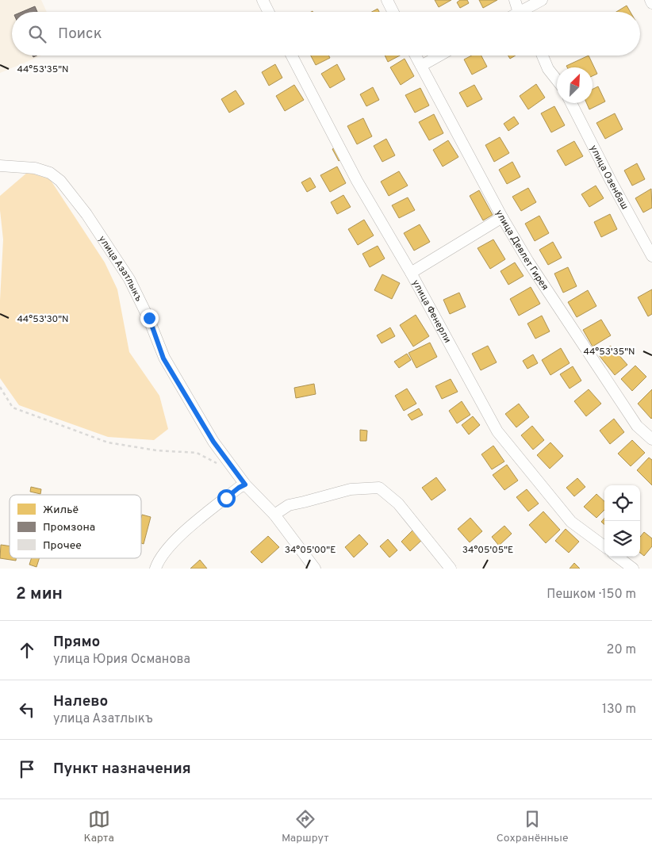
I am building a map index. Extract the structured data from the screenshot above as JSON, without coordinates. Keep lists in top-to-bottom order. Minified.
{"streets":{"street":["улица Озенбаш","улица Девлет Гирея","улица Азатлыкъ","улица Фенерли"]},"legend":["Жильё","Промзона","Прочее"],"north":"top right","page":{"search":"Поиск","heading":["2 мин","Пешком · 150 m"],"list":[["Прямо","улица Юрия Османова","20 m"],["Налево","улица Азатлыкъ","130 m"],"Пункт назначения"],"nav":["Карта","Маршрут","Сохранённые"]},"coordinates":["44°53'35\"N","44°53'30\"N","34°05'00\"E","34°05'05\"E"]}
